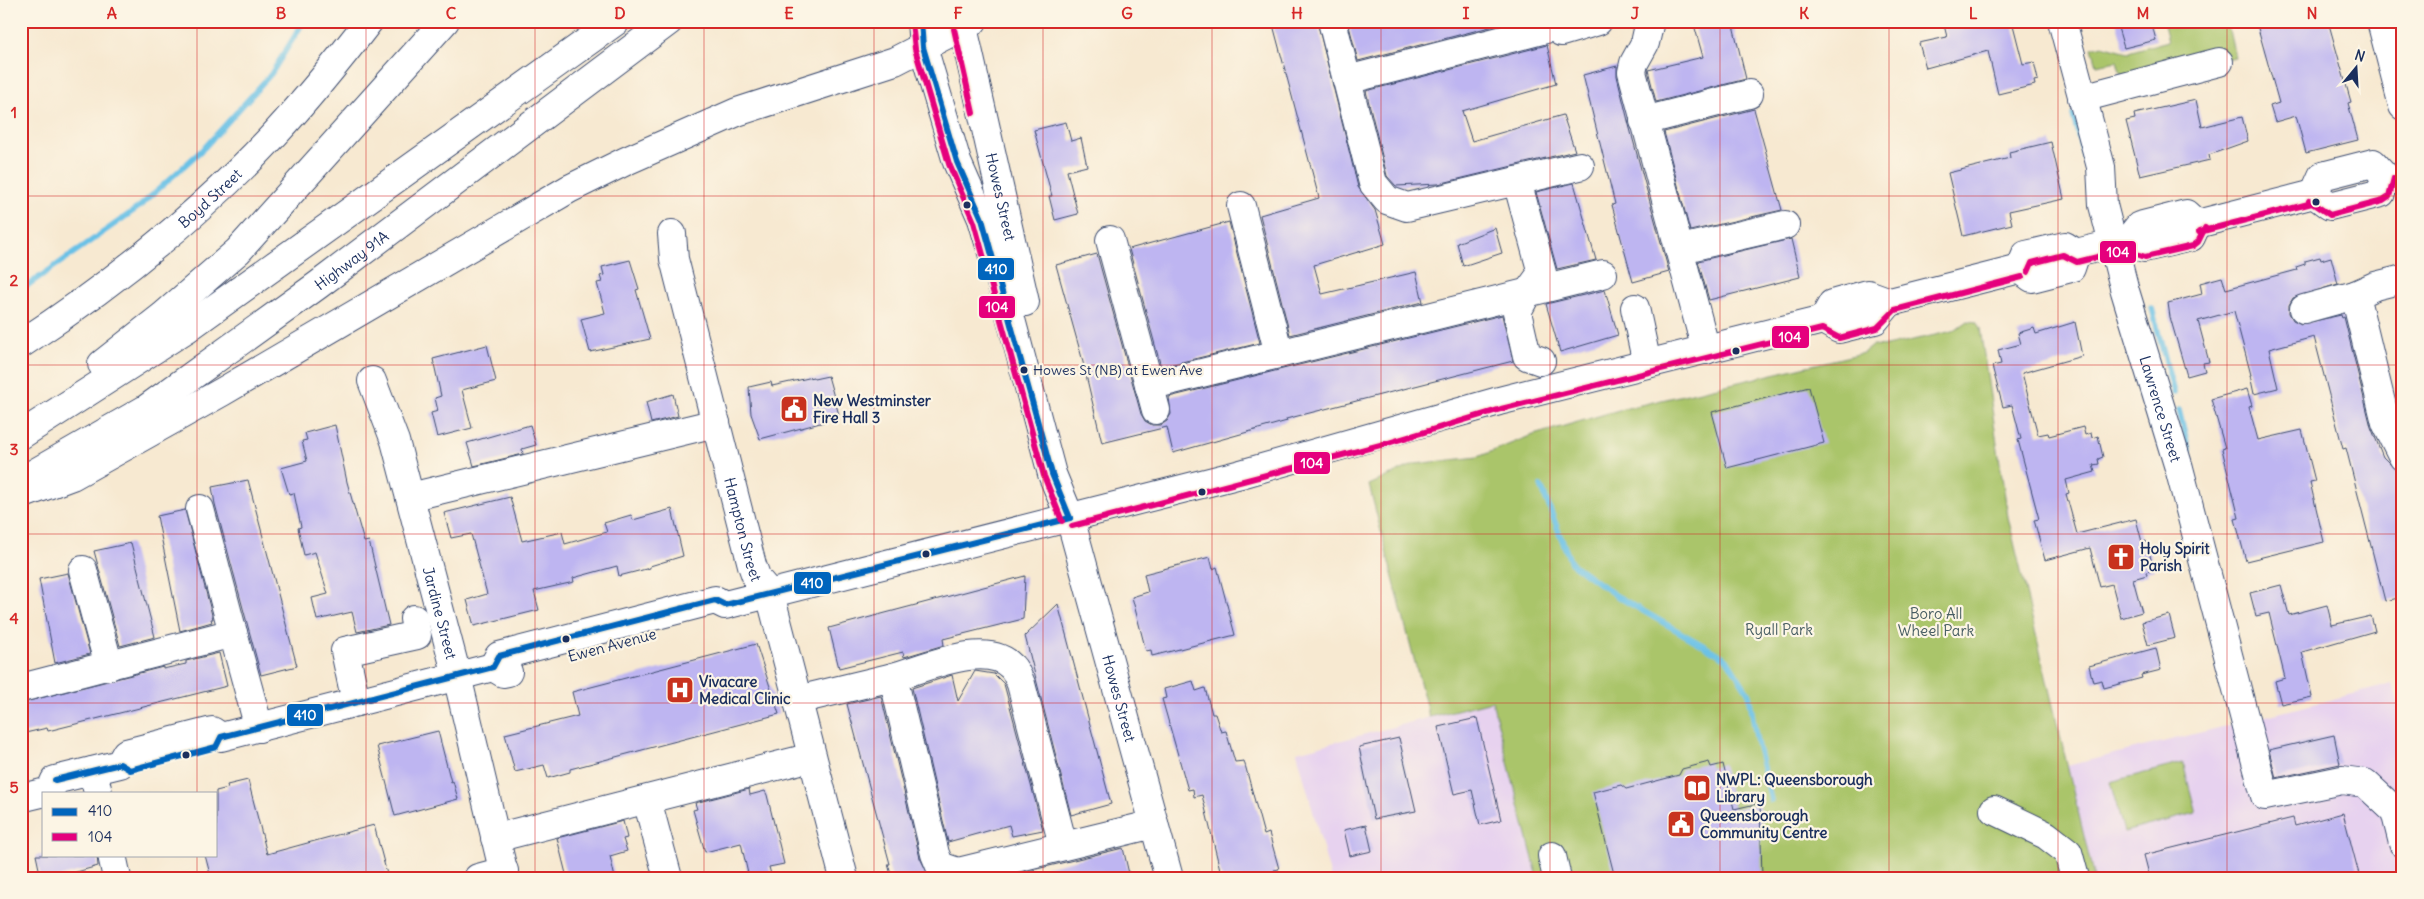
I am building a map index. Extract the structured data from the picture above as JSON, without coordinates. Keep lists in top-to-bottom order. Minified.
{"streets":{"main road":["Boyd Street","Howes Street","Highway 91A","Lawrence Street","Hampton Street","Jardine Street","Ewen Avenue"]},"crossings":[["Howes Street","Ewen Avenue"],["Lawrence Street","Ewen Avenue"],["Hampton Street","Ewen Avenue"],["Jardine Street","Ewen Avenue"]],"parks":["Boro All Wheel Park","Ryall Park"],"places":{"other":["Howes St (NB) at Ewen Ave"],"public building":["New Westminster Fire Hall 3","Queensborough Community Centre"],"church":["Holy Spirit Parish"],"hospital":["Vivacare Medical Clinic"],"library":["NWPL: Queensborough Library"]},"lines":["transit line 410","transit line 104"],"legend":["410","104"],"north":"top","grid":{"columns":["A","B","C","D","E","F","G","H","I","J","K","L","M","N"],"rows":["1","2","3","4","5"]}}
